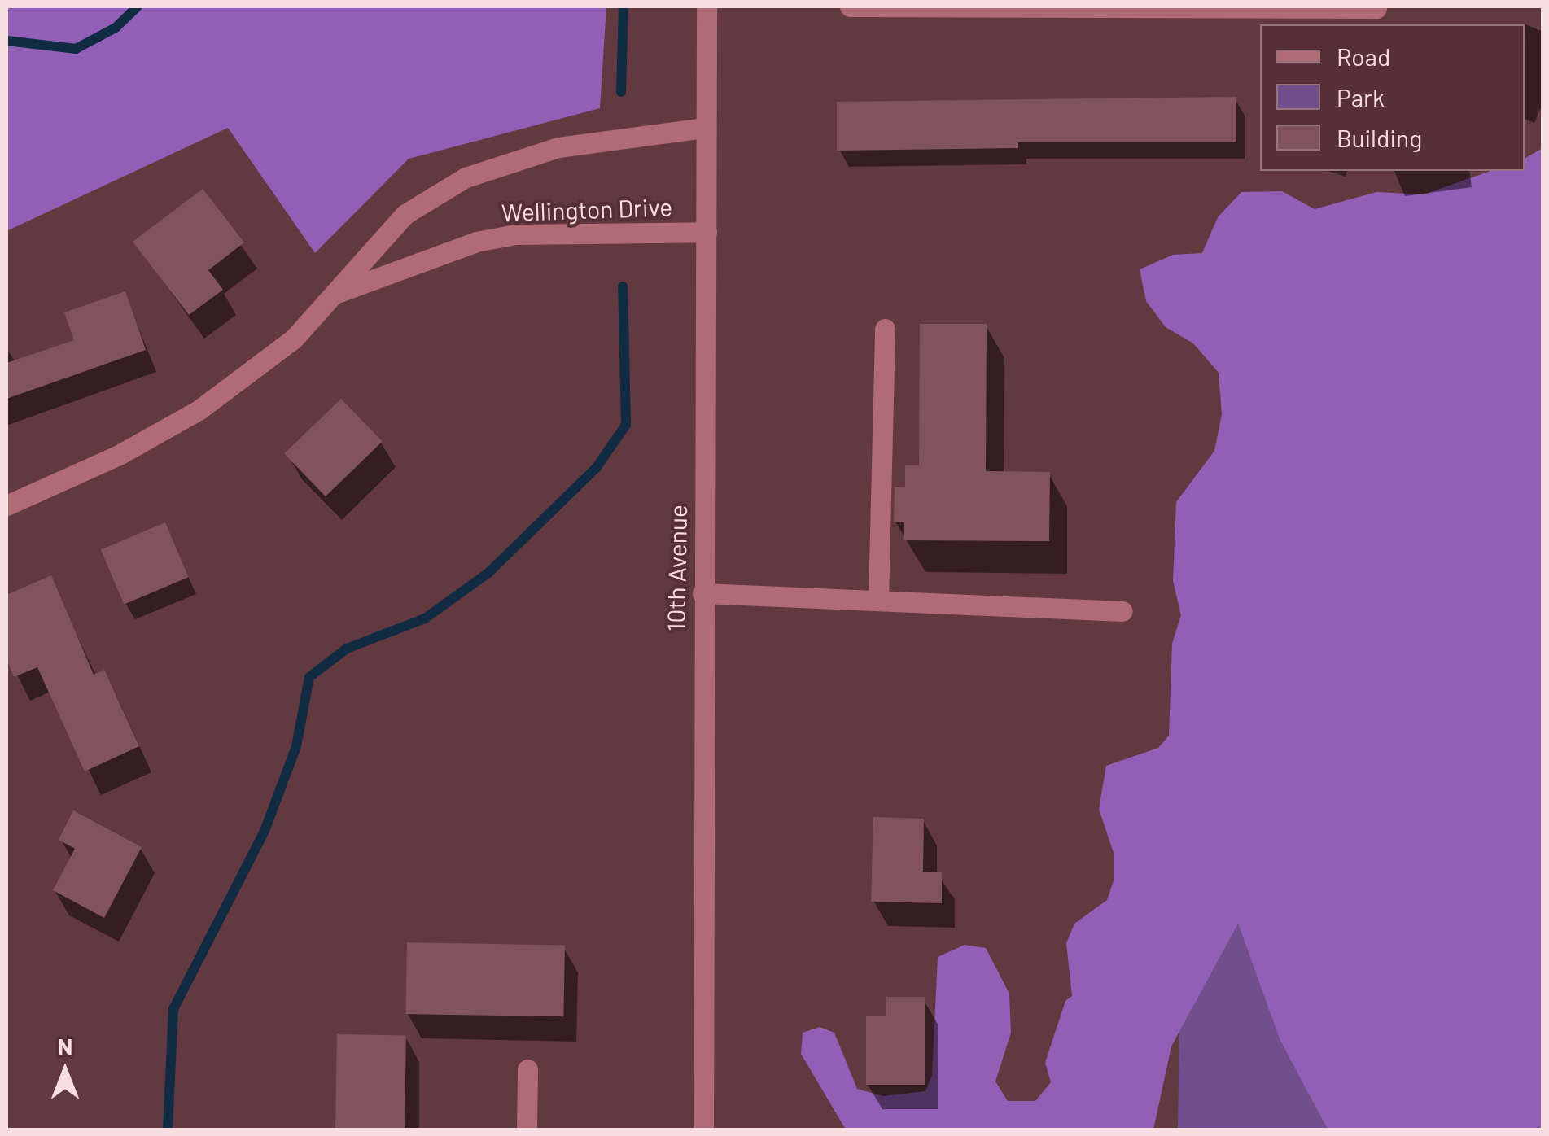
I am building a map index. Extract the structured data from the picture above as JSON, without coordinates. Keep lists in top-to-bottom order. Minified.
{"streets":{"street":["Wellington Drive","10th Avenue"]},"crossings":[["Wellington Drive","10th Avenue"]],"legend":["Road","Park","Building"],"north":"top"}
